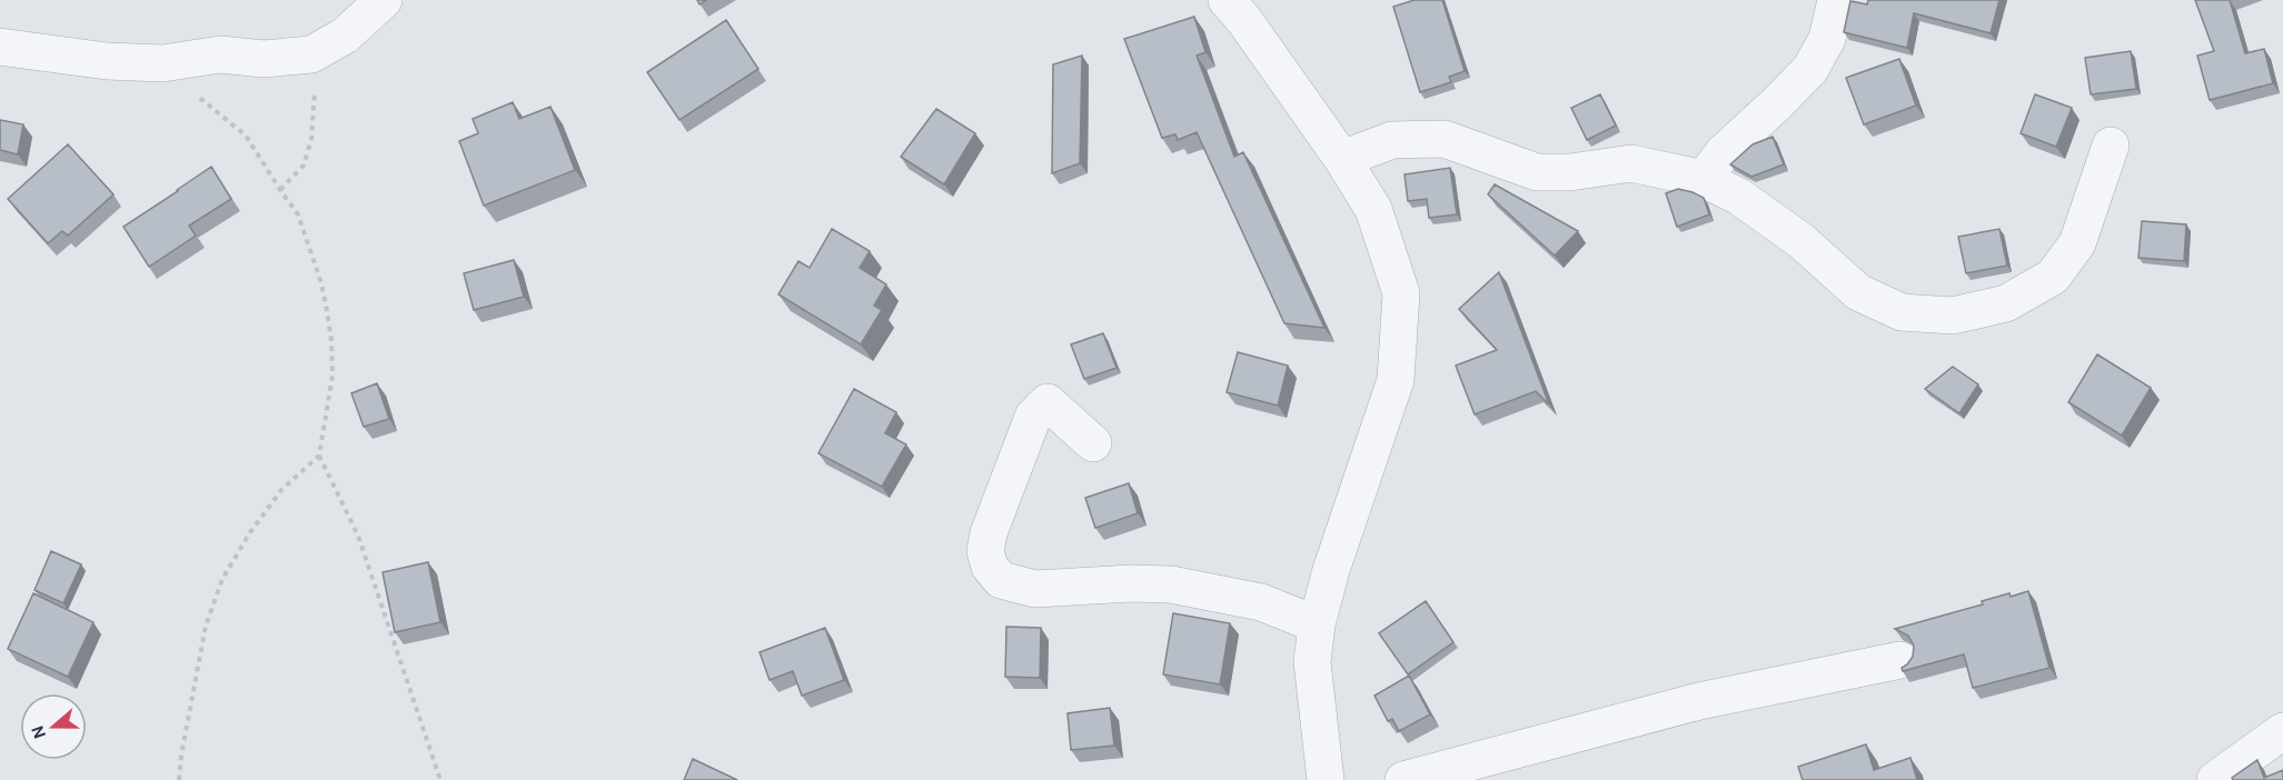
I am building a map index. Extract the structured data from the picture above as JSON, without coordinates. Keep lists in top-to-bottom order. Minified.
{"north":"left"}
